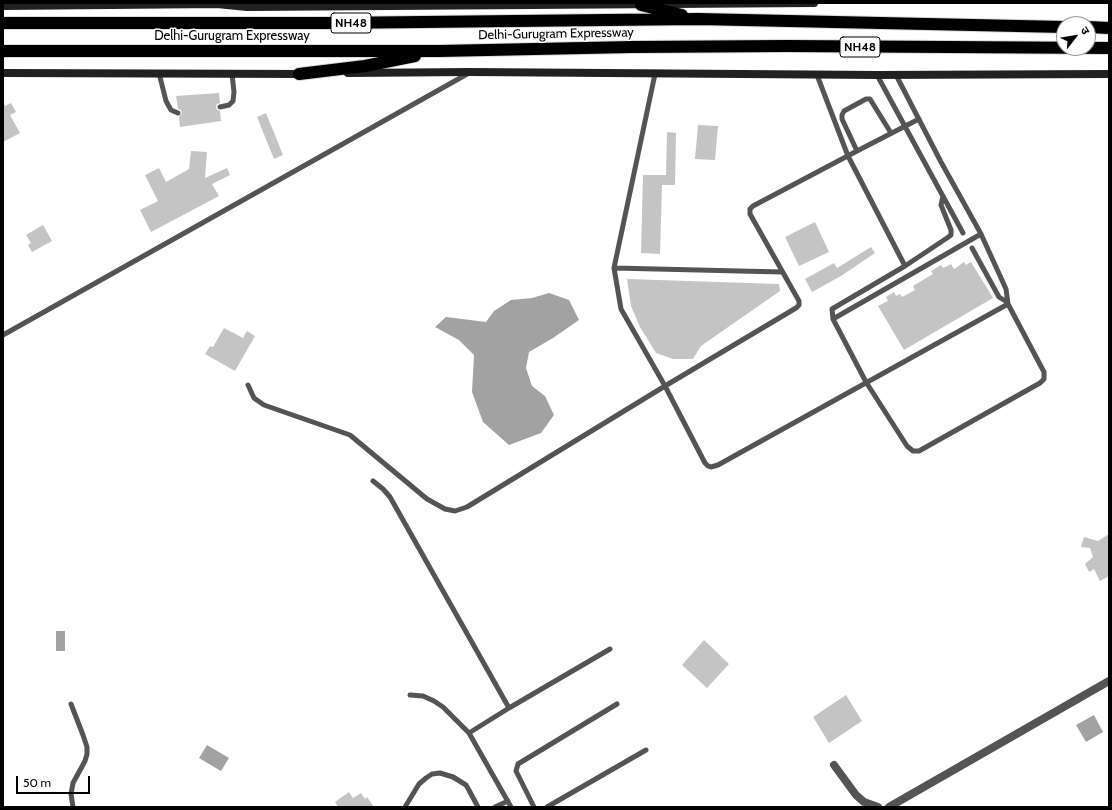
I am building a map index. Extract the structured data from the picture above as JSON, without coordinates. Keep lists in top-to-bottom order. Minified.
{"streets":{"highway":["NH48","Delhi-Gurugram Expressway"]},"scale_bar":"50 m","north":"top right"}
